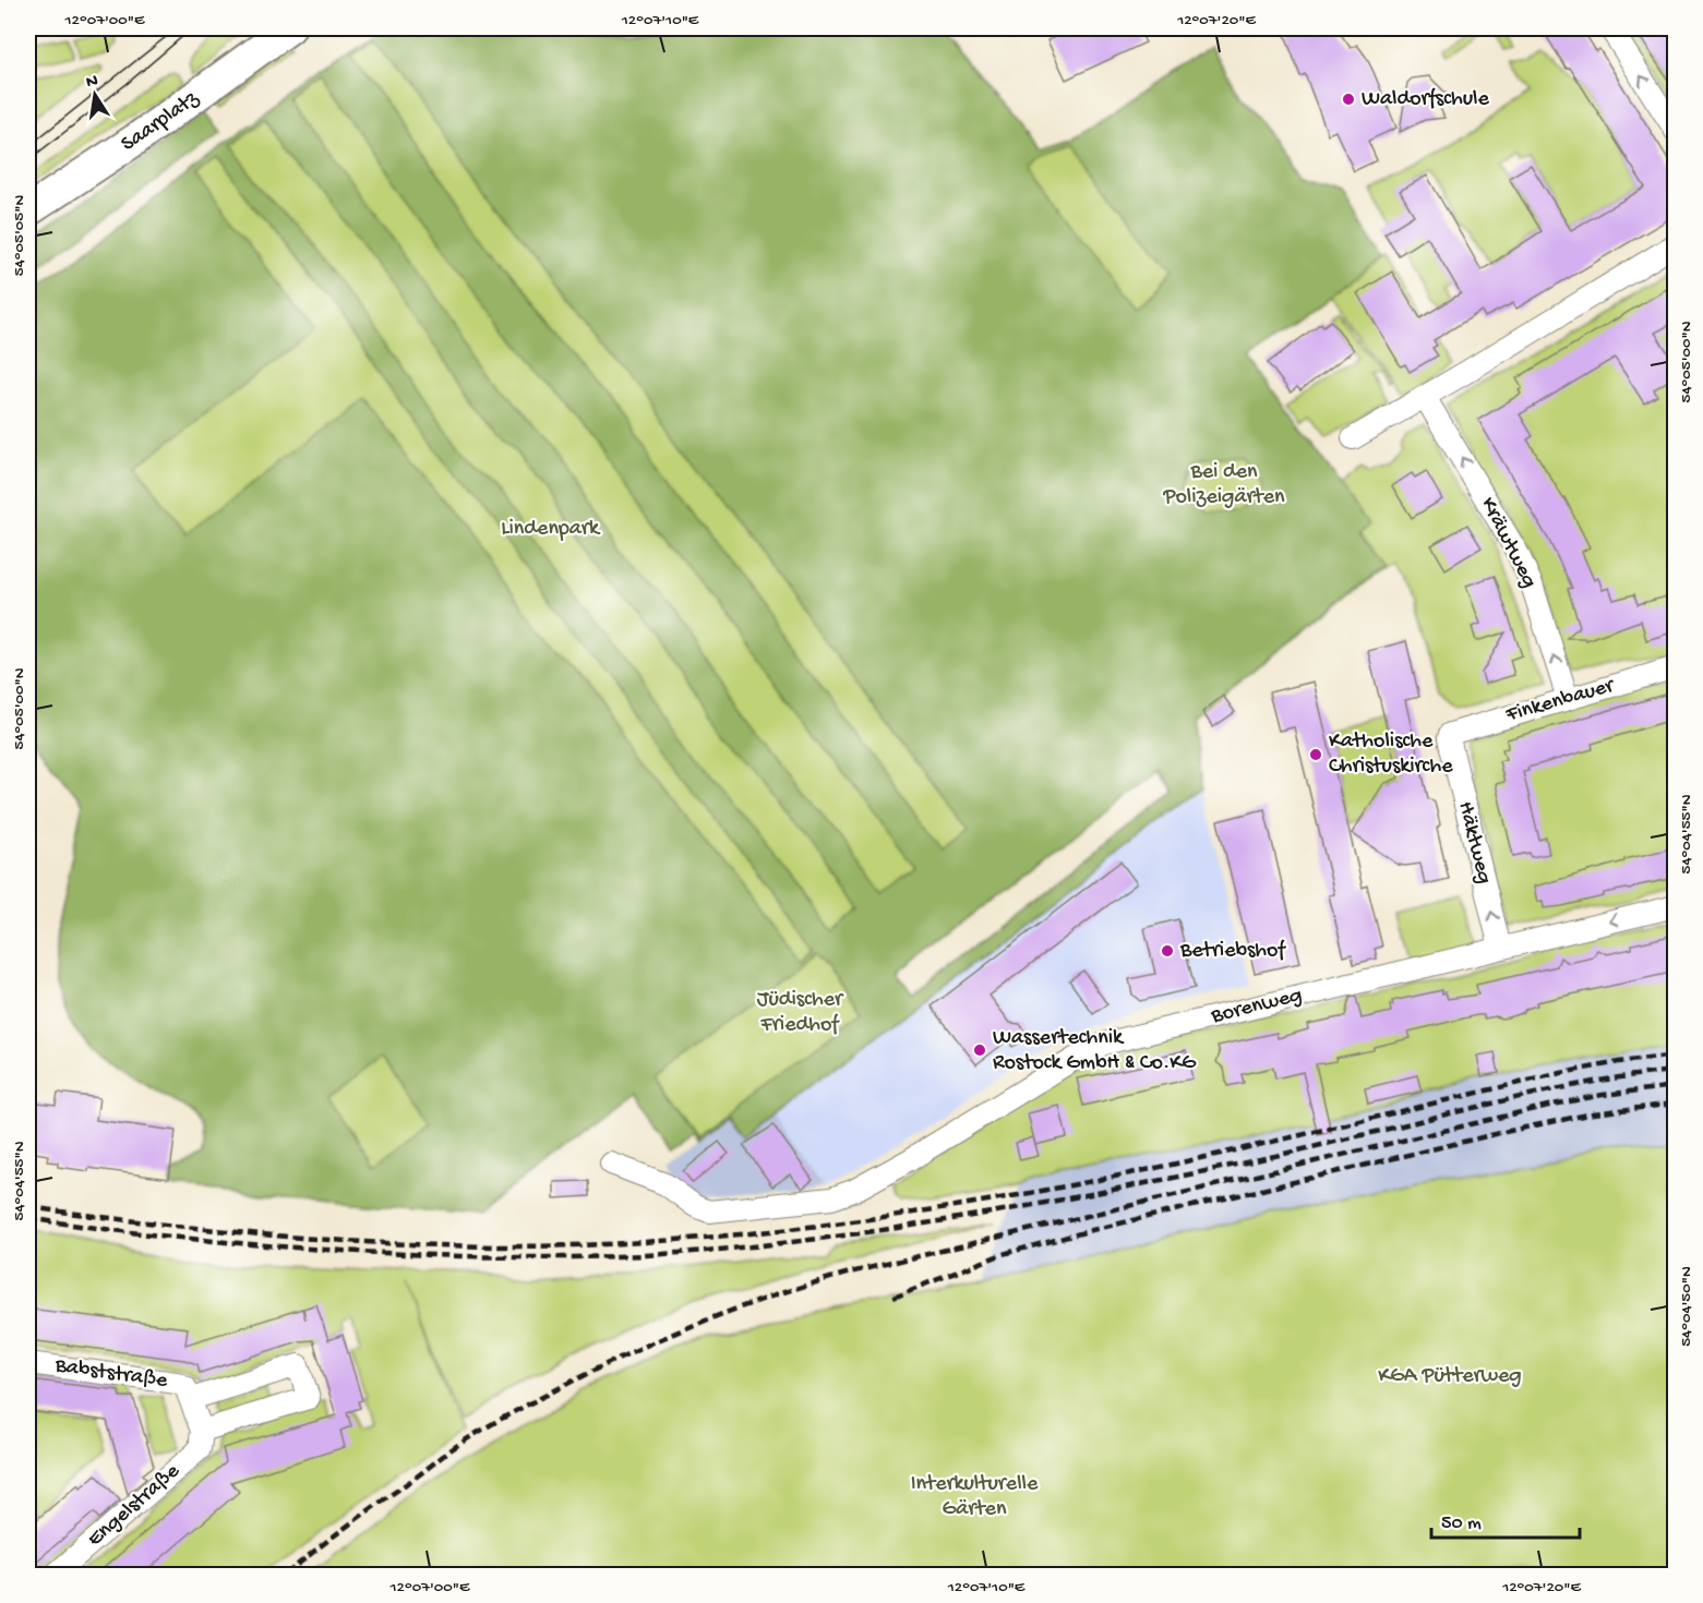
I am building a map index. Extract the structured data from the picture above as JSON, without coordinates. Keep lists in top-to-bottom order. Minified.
{"streets":{"main road":["Saarplatz"],"street":["Kräwtweg","Finkenbauer","Häktweg","Borenweg","Babststraße","Engelstraße"]},"crossings":[["Kräwtweg","Finkenbauer"],["Finkenbauer","Häktweg"],["Häktweg","Borenweg"],["Babststraße","Engelstraße"]],"one_way":["Kräwtweg","Häktweg"],"parks":["Bei den Polizeigärten","Lindenpark","Jüdischer Friedhof","KGA Pütterweg","Interkulturelle Gärten"],"places":["Waldorfschule","Katholische Christuskirche","Betriebshof","Wassertechnik Rostock GmbH & Co.KG"],"scale_bar":"50 m","north":"top","coordinates":["12°07'00\"E","12°07'10\"E","12°07'20\"E","54°05'05\"N","54°05'00\"N","54°04'55\"N","54°04'50\"N"]}
